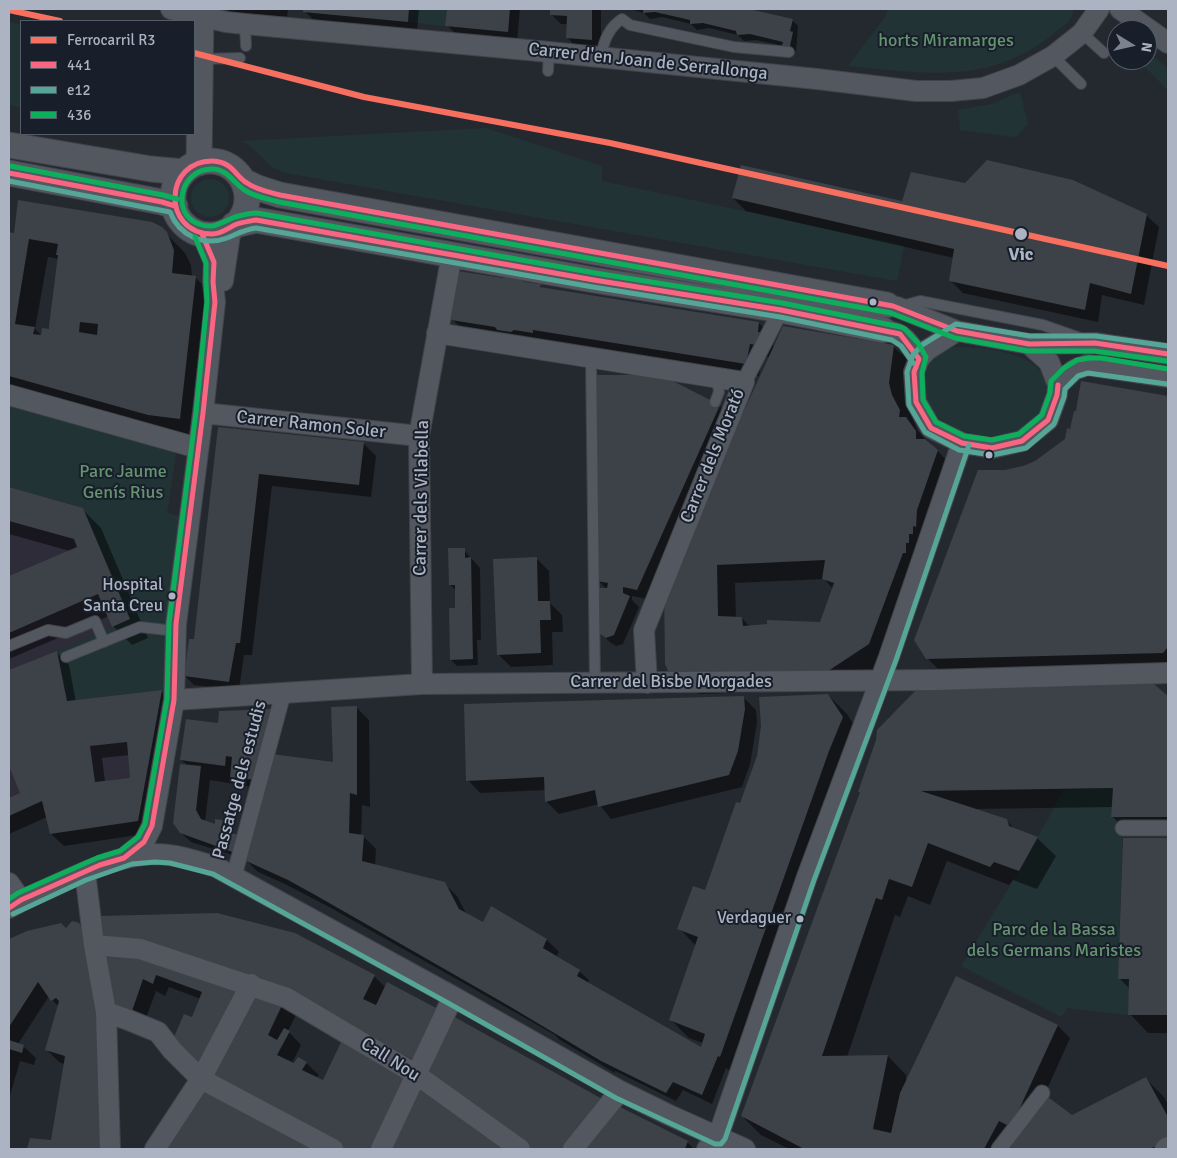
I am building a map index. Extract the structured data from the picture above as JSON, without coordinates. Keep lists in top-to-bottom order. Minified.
{"streets":{"street":["Carrer d'en Joan de Serrallonga","Carrer Ramon Soler","Carrer dels Morató","Carrer dels Vilabella","Carrer del Bisbe Morgades","Passatge dels estudis","Call Nou"]},"crossings":[["Carrer Ramon Soler","Carrer dels Vilabella"],["Carrer dels Morató","Carrer dels Vilabella"],["Carrer dels Morató","Carrer del Bisbe Morgades"],["Carrer dels Vilabella","Carrer del Bisbe Morgades"],["Carrer del Bisbe Morgades","Passatge dels estudis"]],"parks":["horts Miramarges","Parc Jaume Genís Rius","Parc de la Bassa dels Germans Maristes"],"places":["Vic","Hospital Santa Creu","Verdaguer"],"lines":["rail line R3","transit line 441","transit line 436","transit line e12"],"legend":["Ferrocarril R3","441","e12","436"],"north":"right"}
